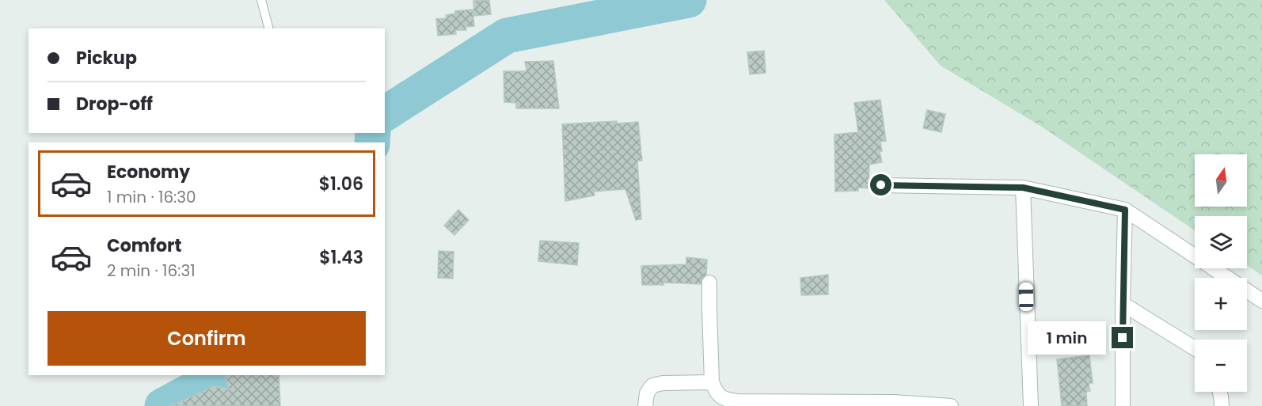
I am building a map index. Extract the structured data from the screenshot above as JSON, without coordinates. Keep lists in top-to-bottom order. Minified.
{"north":"top","page":{"banner":["Pickup","Drop-off"],"list":[{"name":"Economy","note":"1 min · 16:30","value":"$1.06"},{"name":"Comfort","note":"2 min · 16:31","value":"$1.43"}],"map_buttons":["+","−"],"buttons":"Confirm","bubble":"1 min"}}
